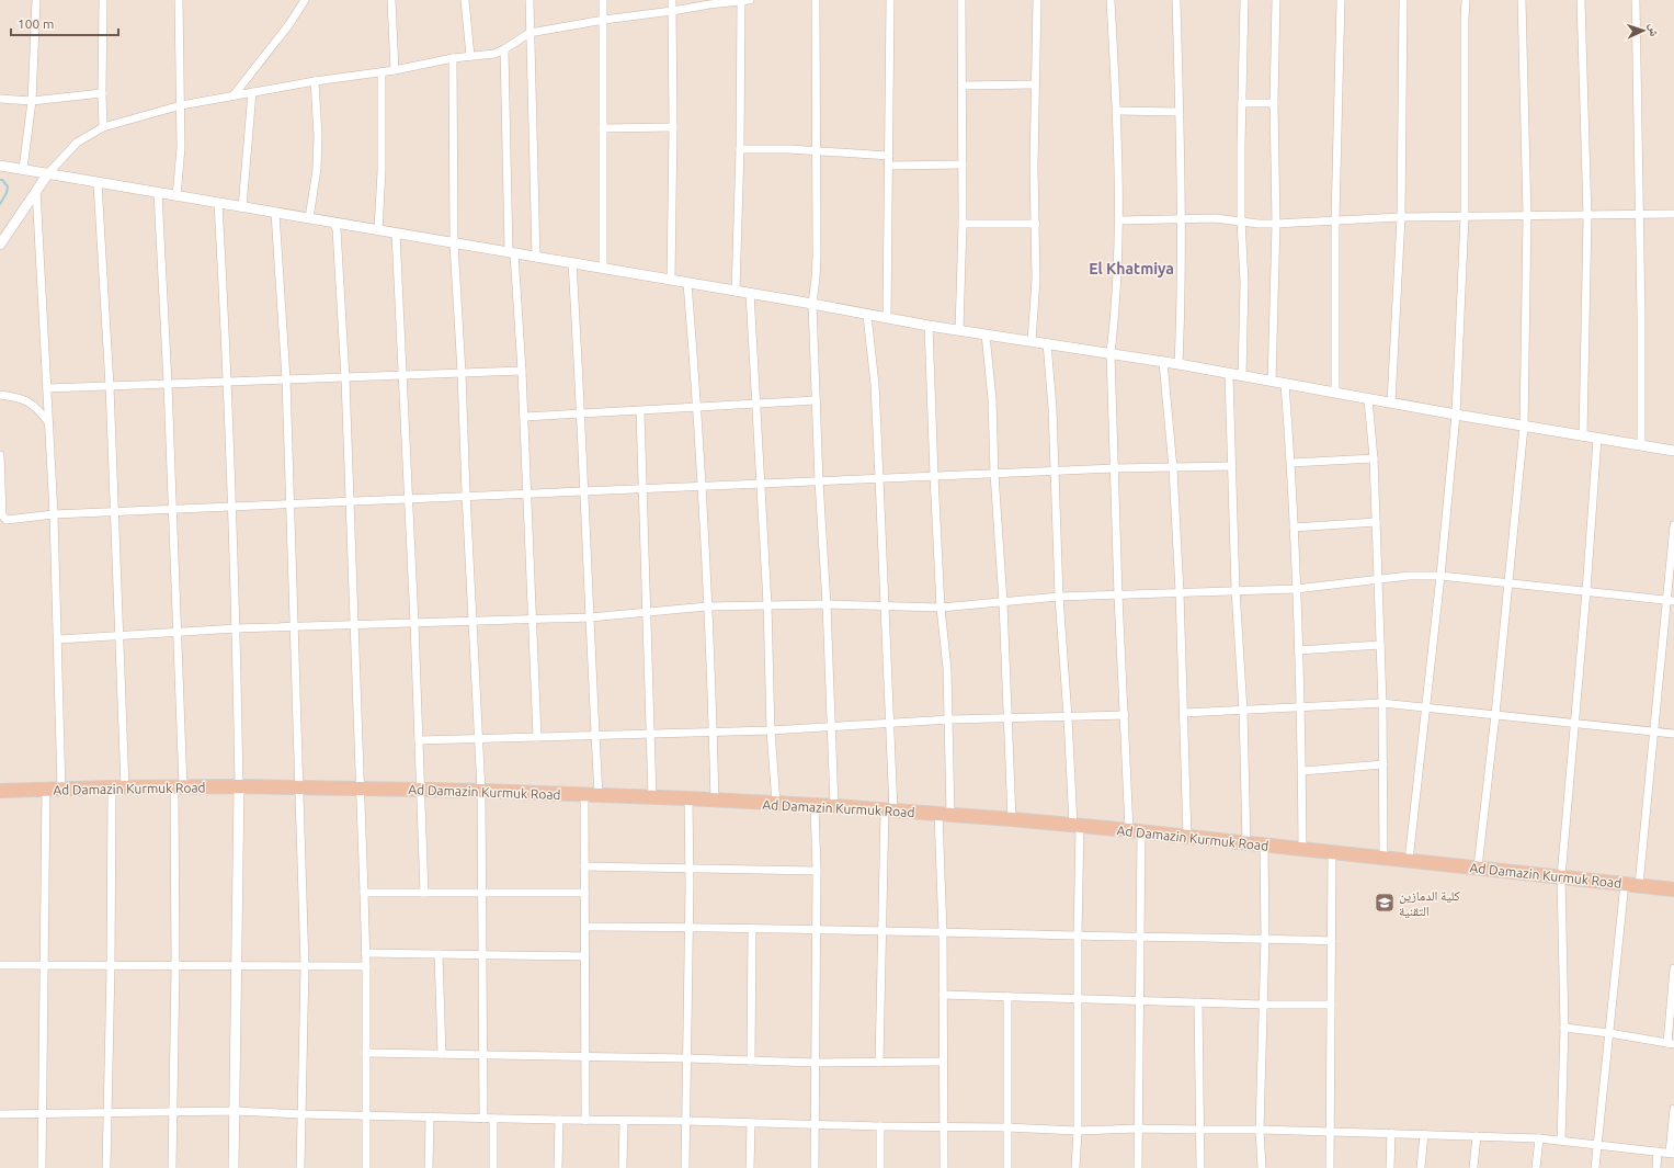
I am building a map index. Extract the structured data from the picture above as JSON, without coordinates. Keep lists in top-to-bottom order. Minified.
{"streets":{"highway":["Ad Damazin Kurmuk Road"]},"districts":["El Khatmiya"],"places":{"school or university":["كلية الدمازين التقنية"]},"scale_bar":"100 m","north":"right"}
